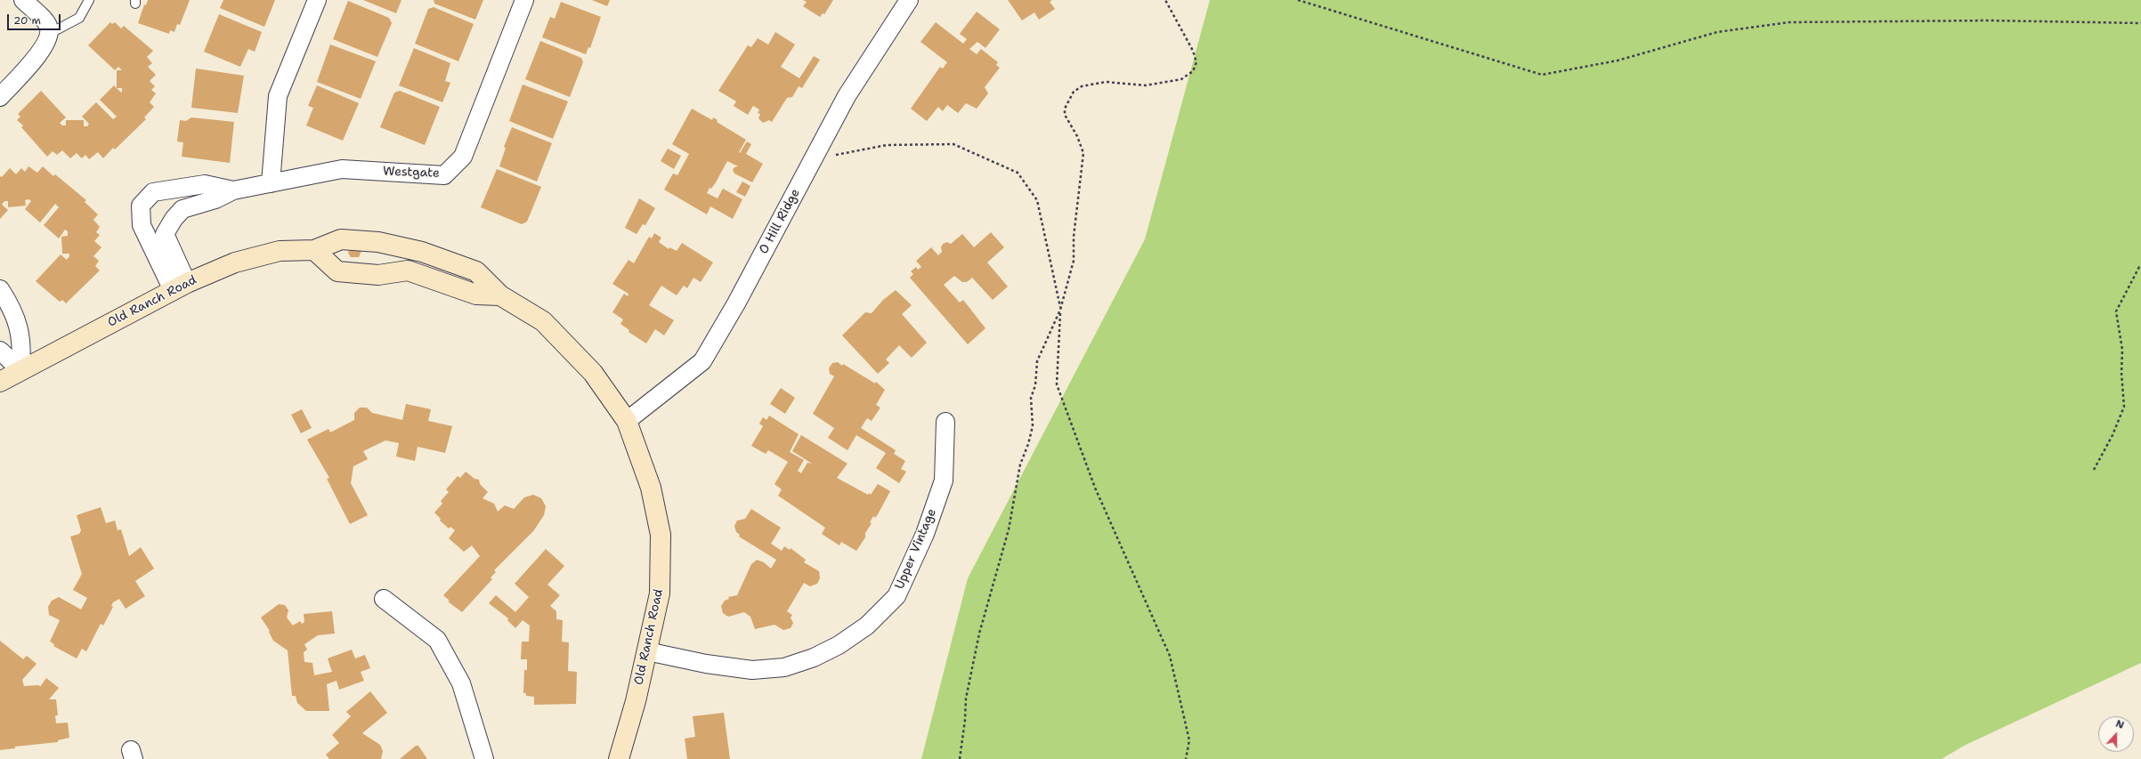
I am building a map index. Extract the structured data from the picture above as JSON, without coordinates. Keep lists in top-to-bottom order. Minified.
{"streets":{"street":["Westgate","O Hill Ridge","Old Ranch Road","Upper Vintage"]},"crossings":[["Westgate","Old Ranch Road"],["O Hill Ridge","Old Ranch Road"],["Old Ranch Road","Upper Vintage"]],"scale_bar":"20 m","north":"top"}
